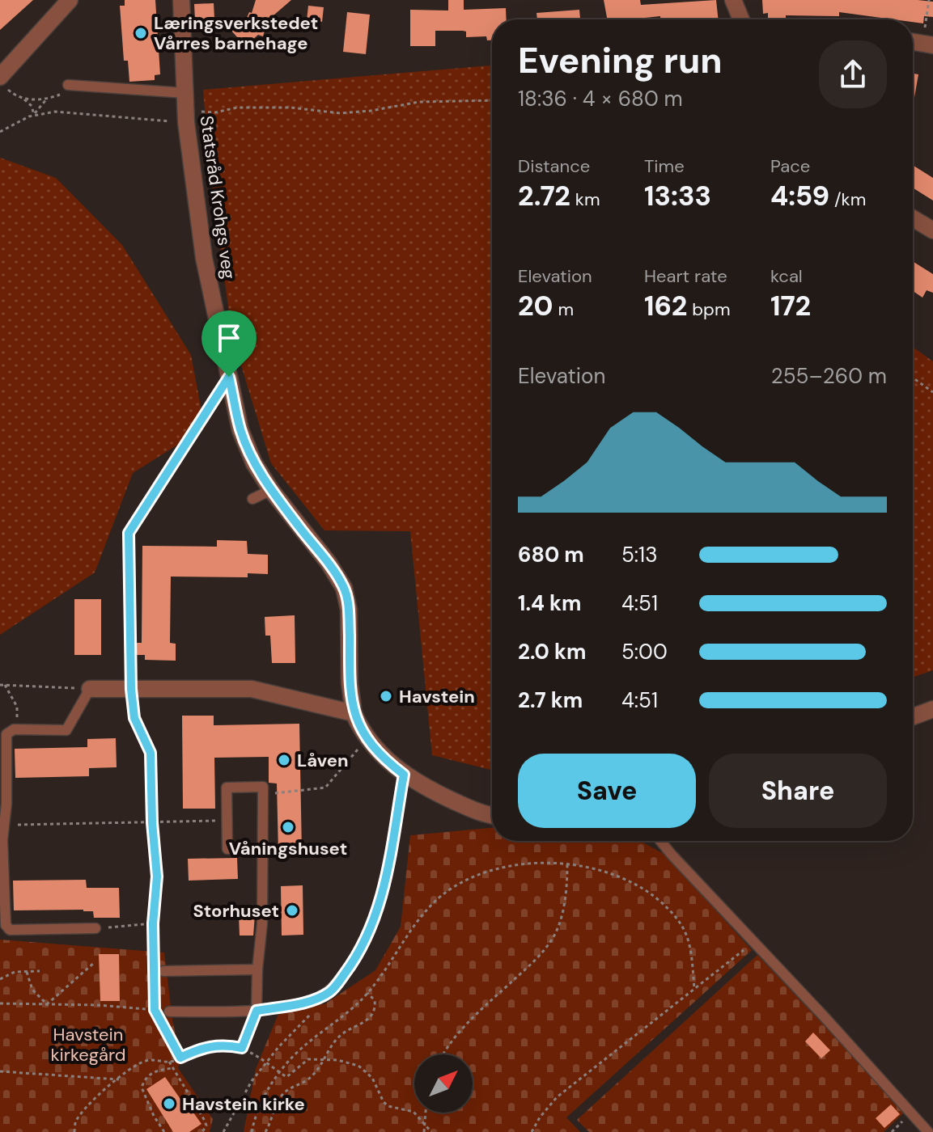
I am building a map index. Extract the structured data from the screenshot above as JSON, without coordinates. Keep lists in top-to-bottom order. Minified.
{"streets":{"street":["Statsråd Krohgs veg"]},"parks":["Havstein kirkegård"],"places":["Læringsverkstedet Vårres barnehage","Havstein","Låven","Våningshuset","Storhuset","Havstein kirke"],"north":"top right","page":{"heading":["Evening run","18:36 · 4 × 680 m"],"stats":[["Distance","2.72 km"],["Time","13:33"],["Pace","4:59 /km"],["Elevation","20 m"],["Heart rate","162 bpm"],["kcal","172"]],"chart":["Elevation","255–260 m"],"list":[{"name":"680 m","note":"5:13"},{"name":"1.4 km","note":"4:51"},{"name":"2.0 km","note":"5:00"},{"name":"2.7 km","note":"4:51"}],"buttons":["Save","Share"]}}
